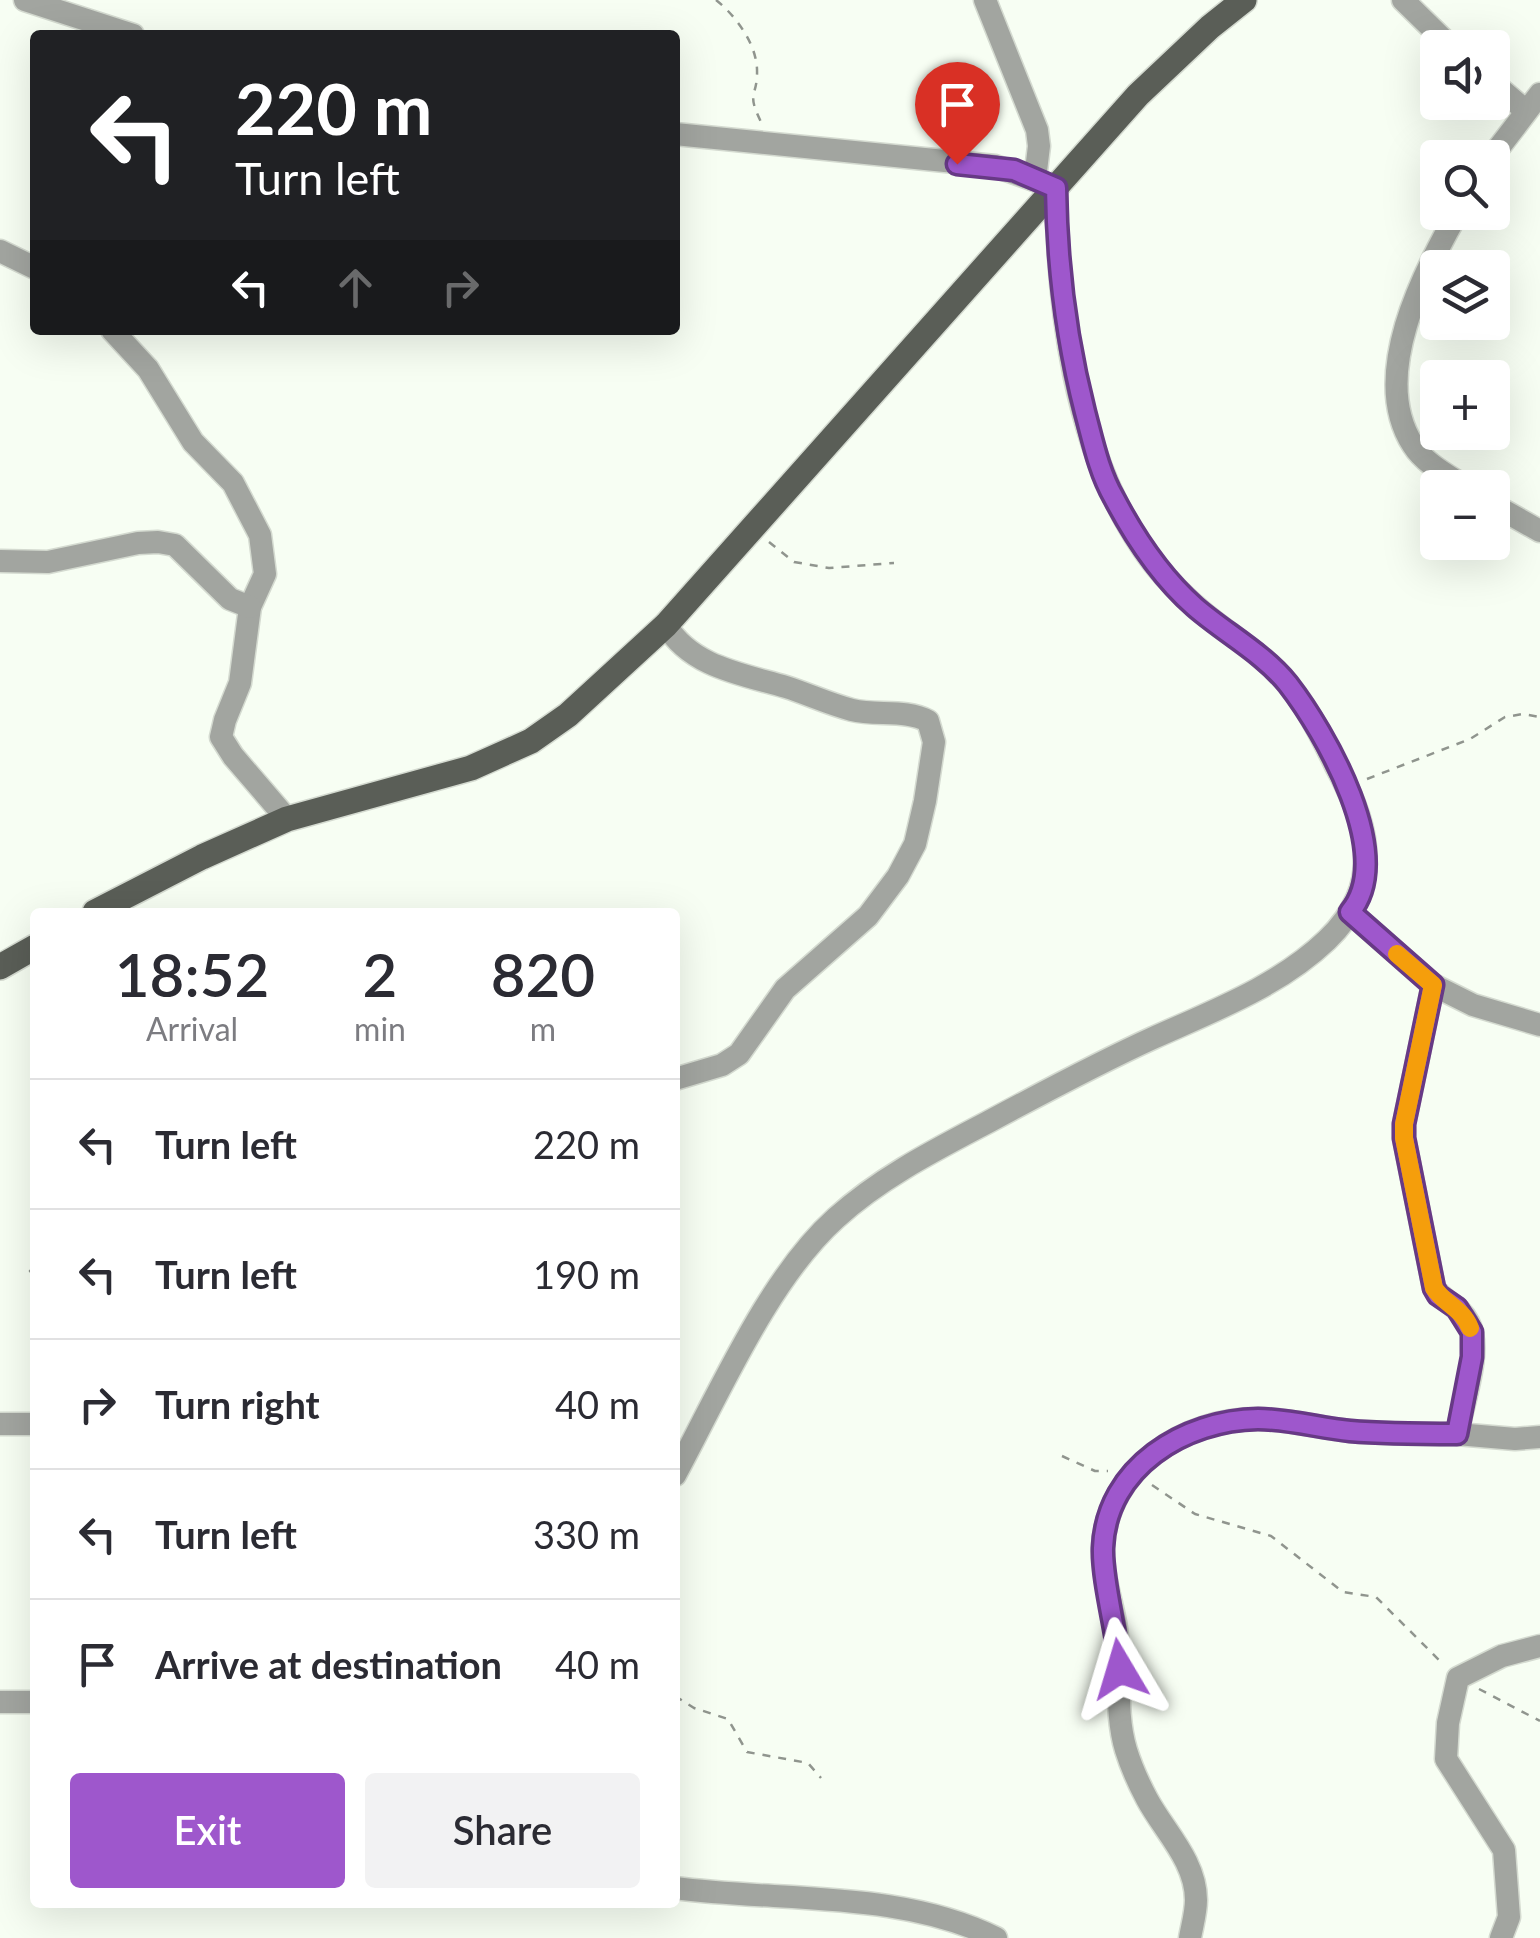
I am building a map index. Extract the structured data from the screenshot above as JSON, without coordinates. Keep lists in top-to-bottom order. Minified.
{"page":{"map_buttons":["+","−"],"turn":["220 m","Turn left"],"eta":["18:52","Arrival","2","min","820","m"],"list":[{"name":"Turn left","value":"220 m"},{"name":"Turn left","value":"190 m"},{"name":"Turn right","value":"40 m"},{"name":"Turn left","value":"330 m"},{"name":"Arrive at destination","value":"40 m"}],"buttons":["Exit","Share"]}}
